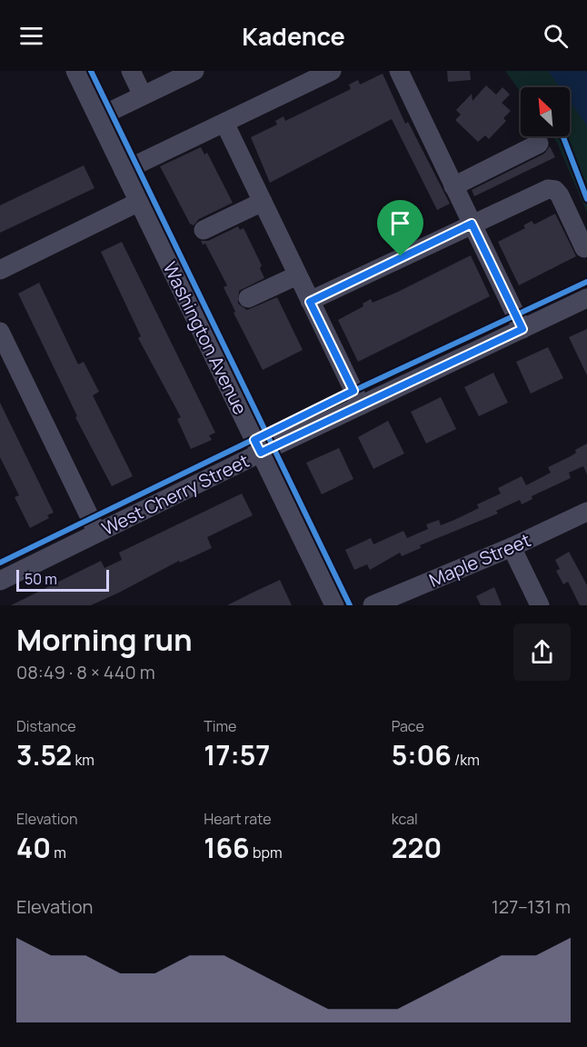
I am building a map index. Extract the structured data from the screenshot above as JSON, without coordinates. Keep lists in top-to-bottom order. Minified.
{"streets":{"street":["Washington Avenue","West Cherry Street","Maple Street"]},"crossings":[["Washington Avenue","West Cherry Street"]],"scale_bar":"50 m","north":"top left","page":{"header":"Kadence","scale":"50 m","heading":["Morning run","08:49 · 8 × 440 m"],"stats":[["Distance","3.52 km"],["Time","17:57"],["Pace","5:06 /km"],["Elevation","40 m"],["Heart rate","166 bpm"],["kcal","220"]],"chart":["Elevation","127–131 m"]}}
